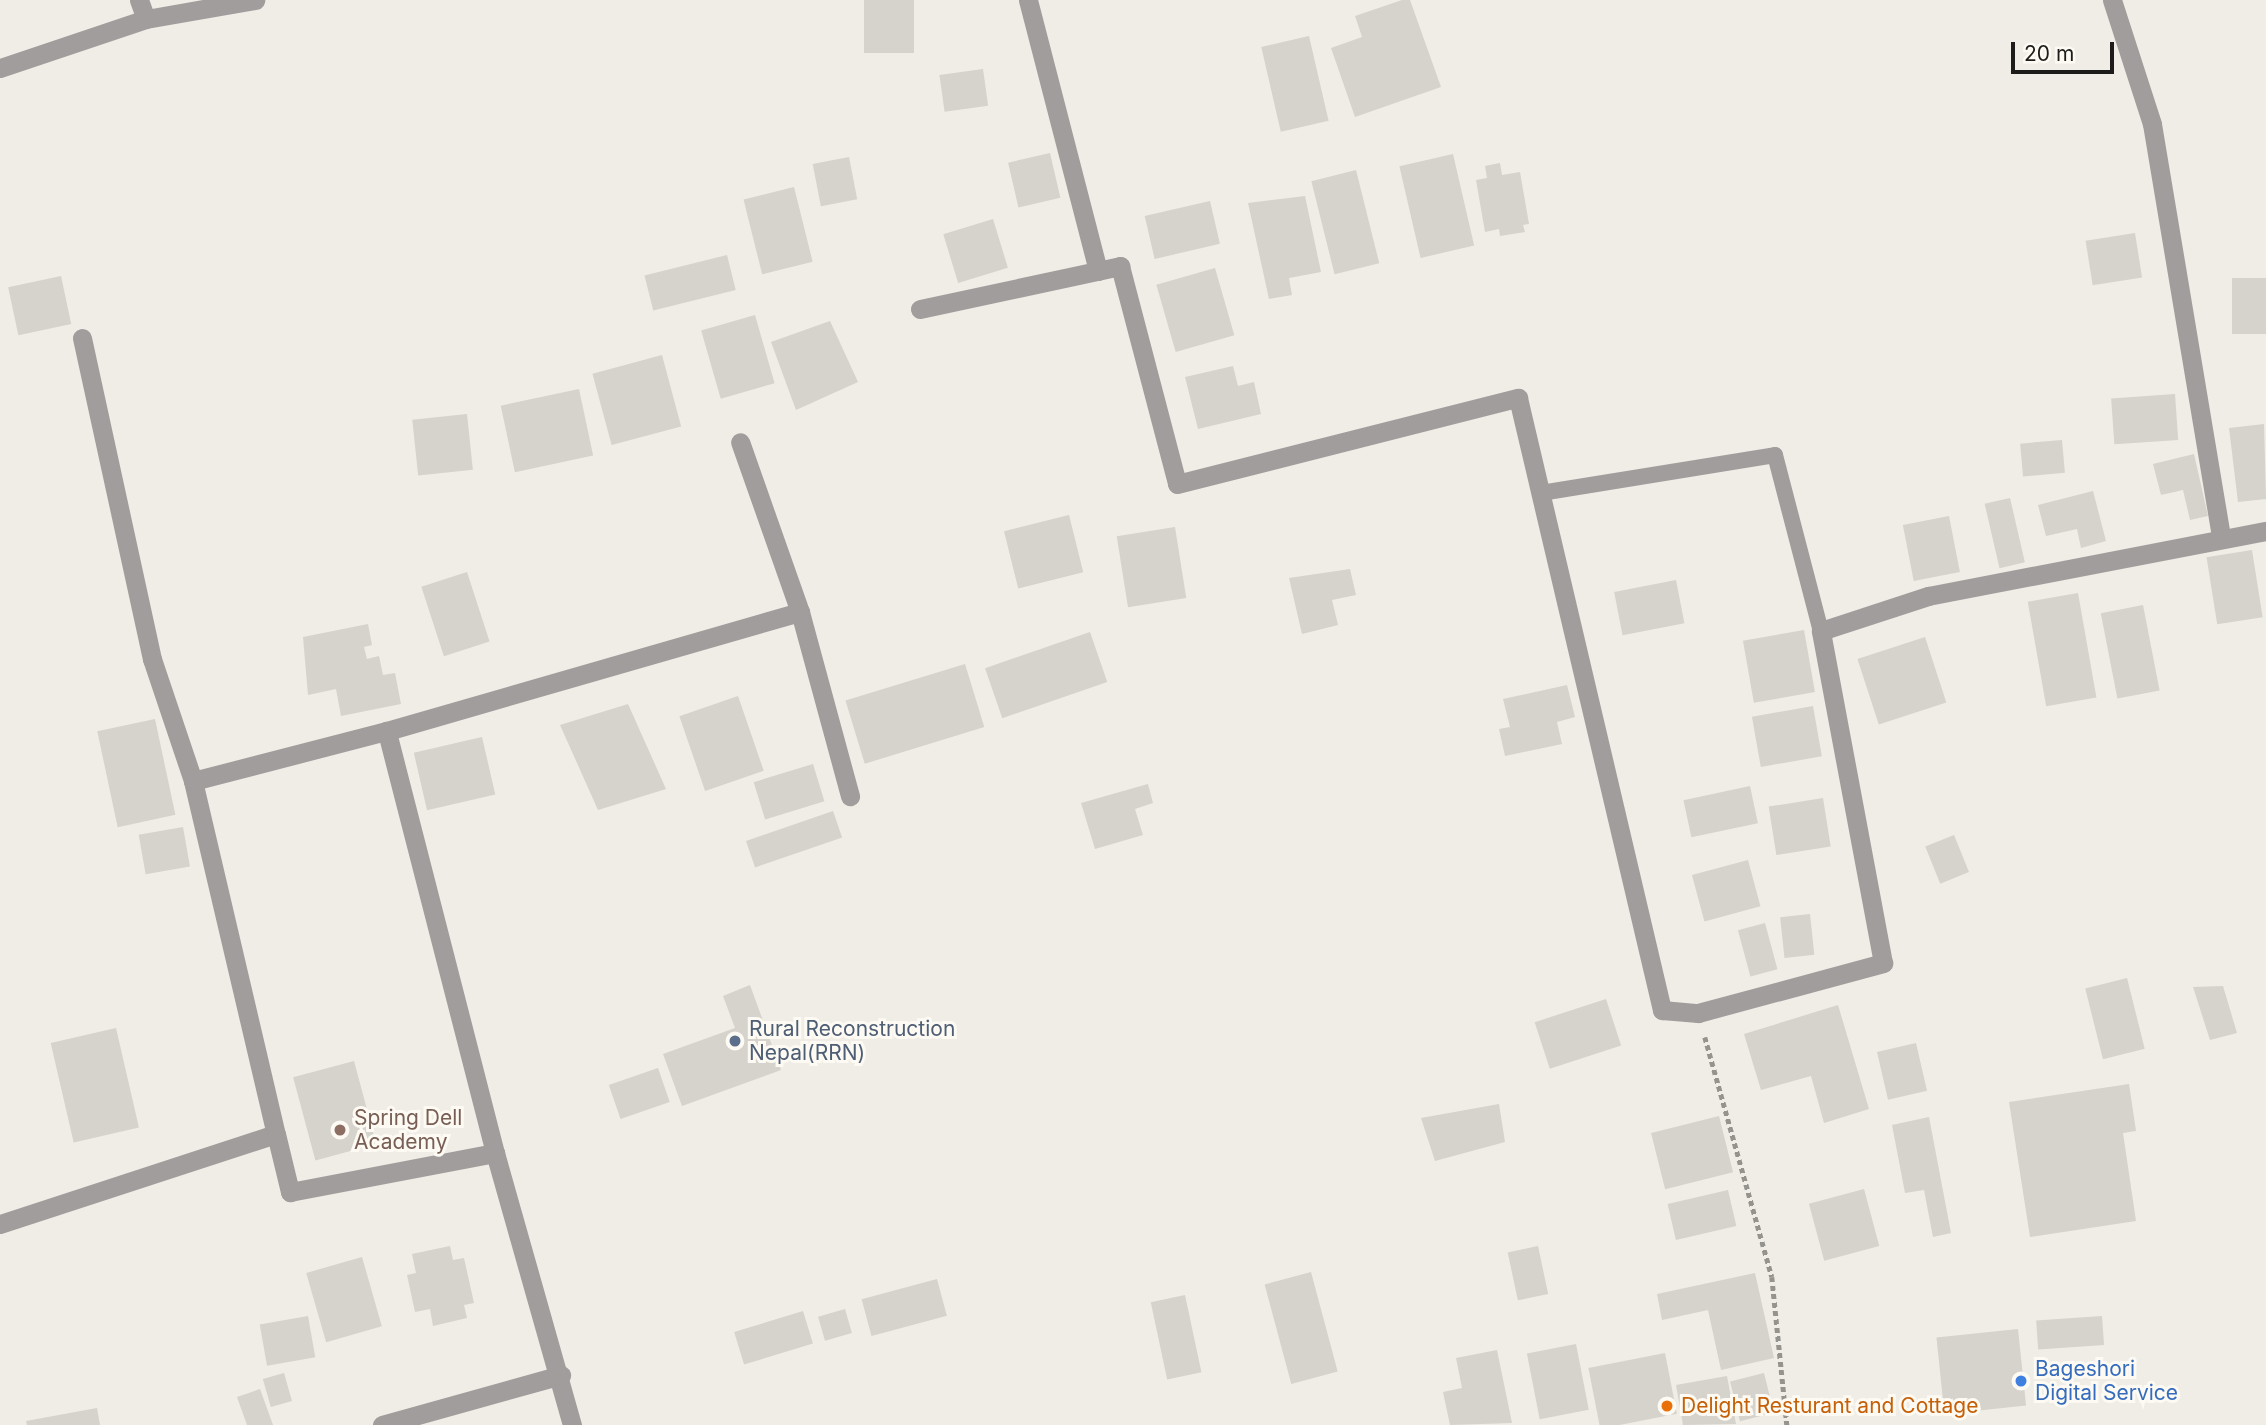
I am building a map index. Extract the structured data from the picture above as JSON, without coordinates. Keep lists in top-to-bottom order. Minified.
{"places":["Rural Reconstruction Nepal(RRN)","Spring Dell Academy","Bageshori Digital Service","Delight Resturant and Cottage"],"scale_bar":"20 m"}
